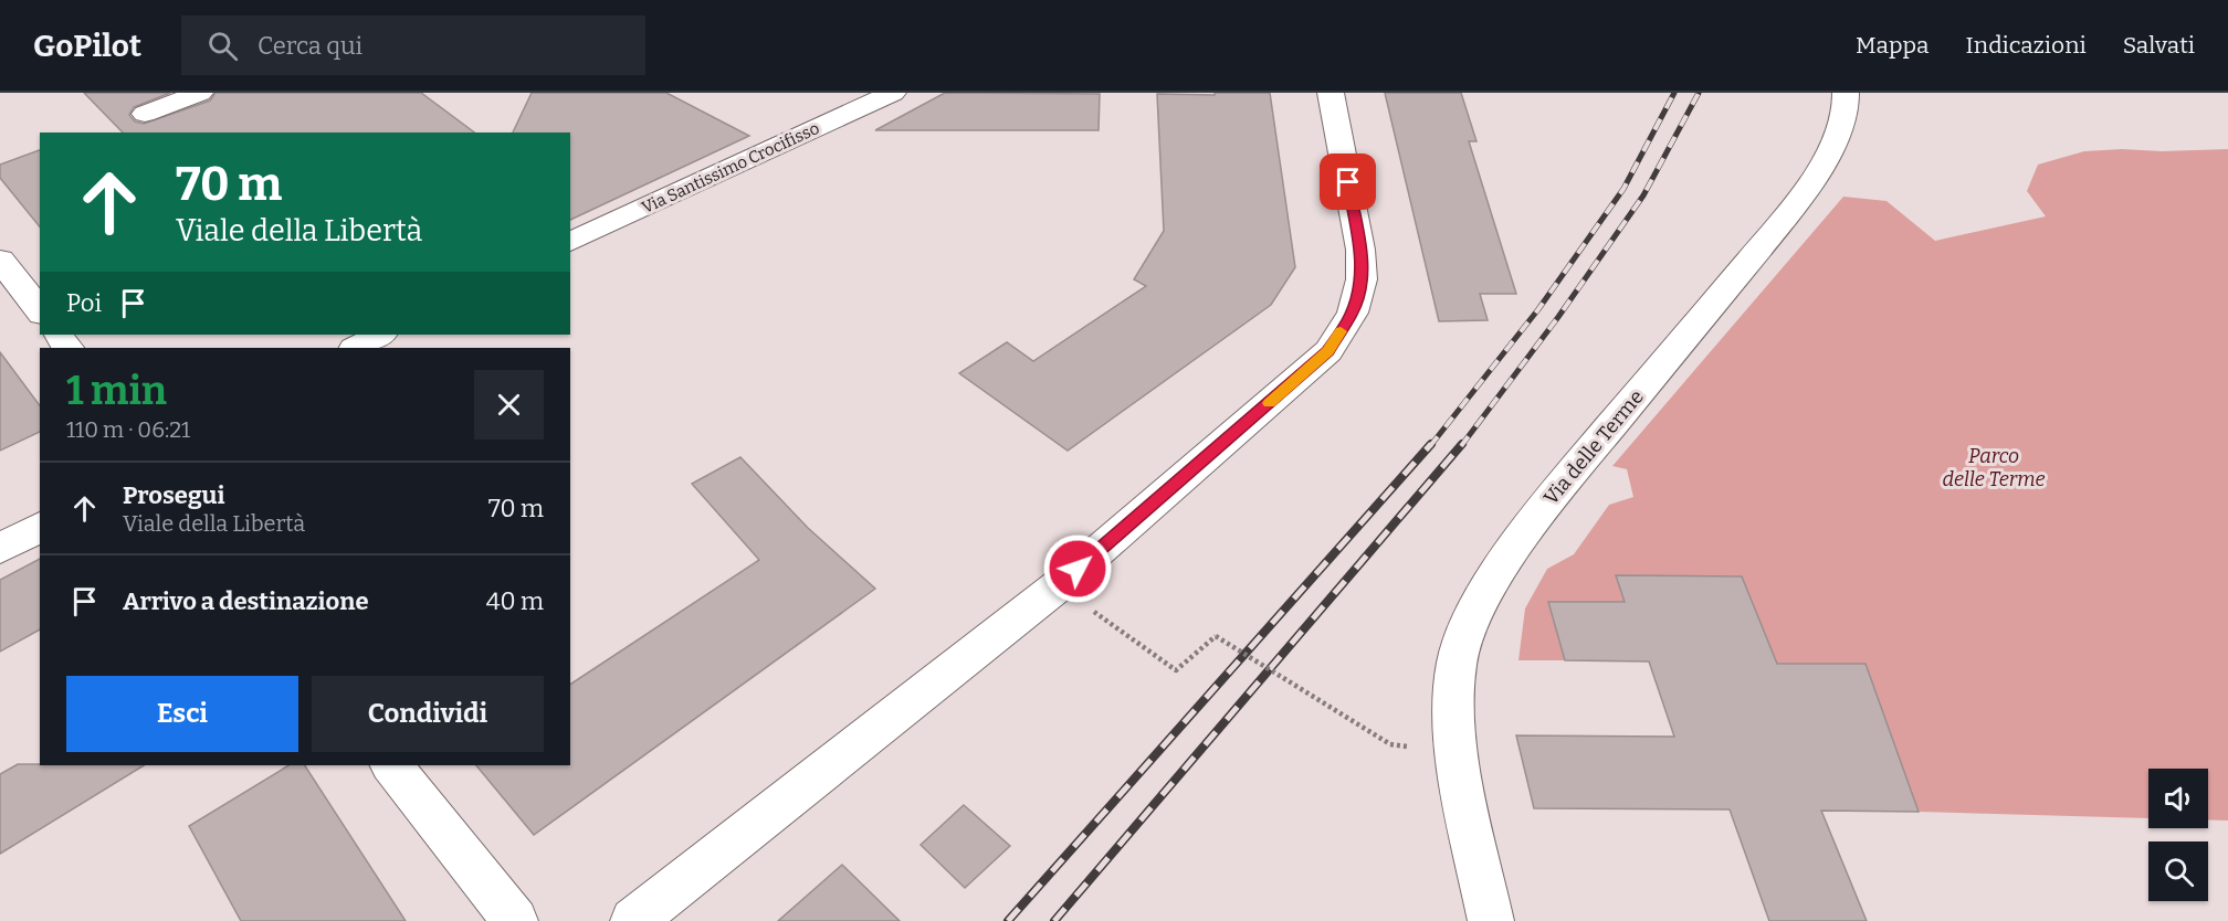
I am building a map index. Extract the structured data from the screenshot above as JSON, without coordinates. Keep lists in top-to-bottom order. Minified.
{"streets":{"street":["Via Santissimo Crocifisso","Via delle Terme"]},"parks":["Parco delle Terme"],"page":{"header":"GoPilot","search":"Cerca qui","nav":["Mappa","Indicazioni","Salvati"],"turn":["70 m","Viale della Libertà"],"then":"Poi","heading":["1 min","110 m · 06:21"],"list":[{"name":"Prosegui","note":"Viale della Libertà","value":"70 m"},{"name":"Arrivo a destinazione","value":"40 m"}],"buttons":["Esci","Condividi"]}}
